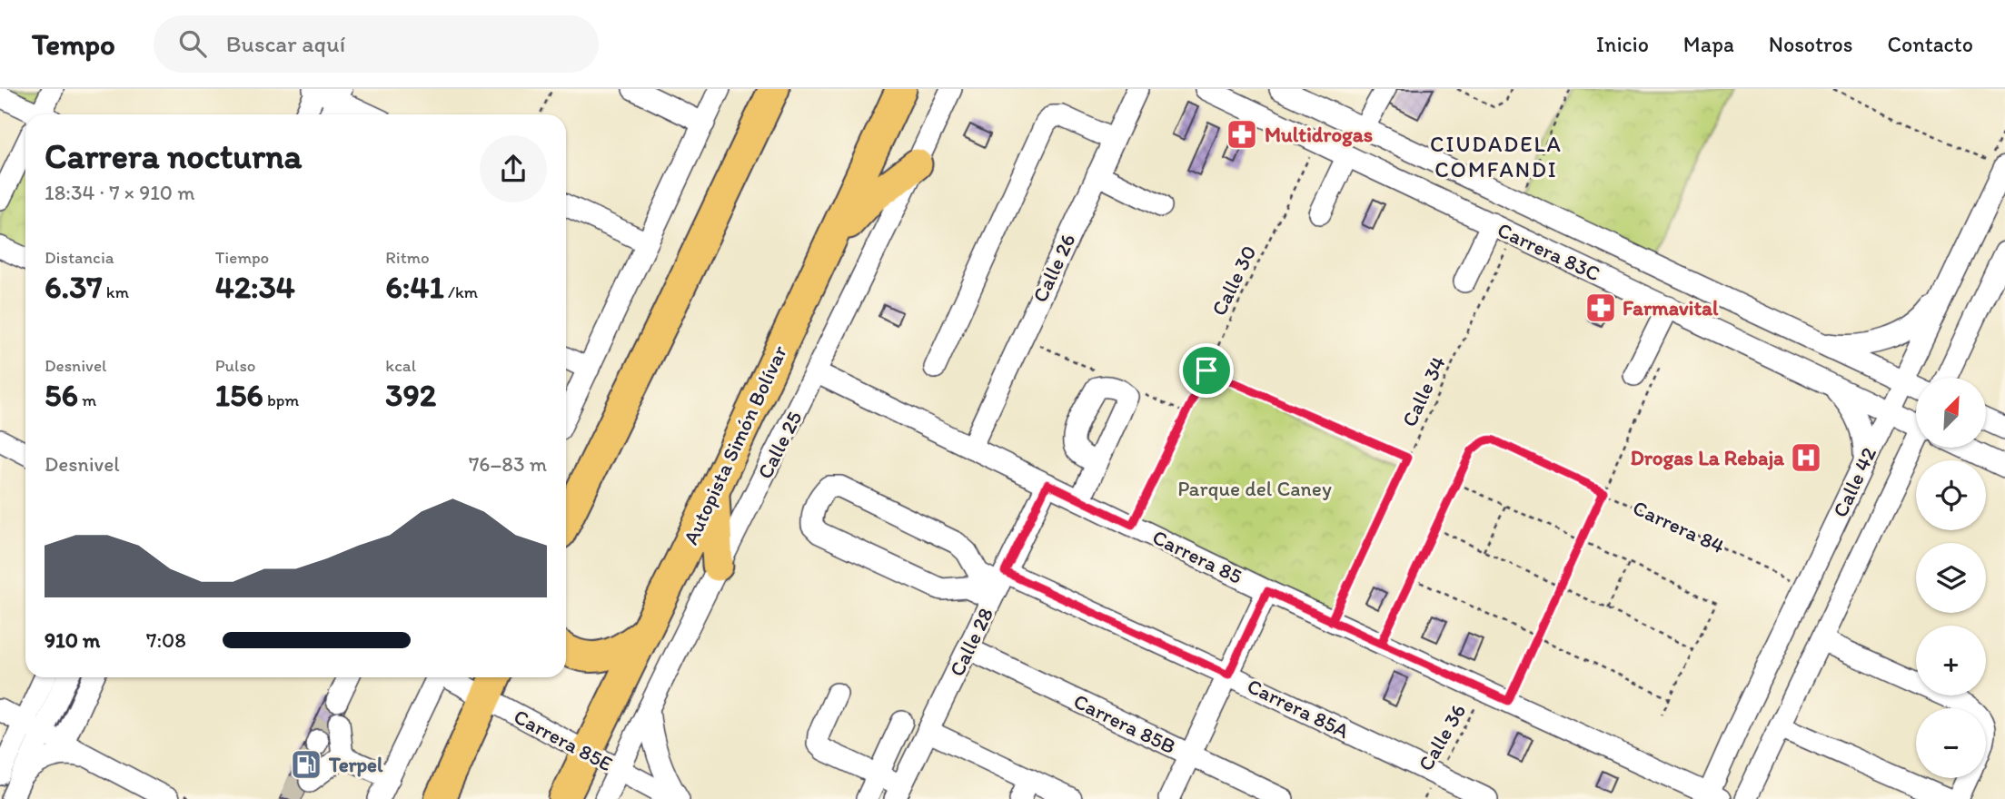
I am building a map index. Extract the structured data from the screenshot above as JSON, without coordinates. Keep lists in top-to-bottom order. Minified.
{"streets":{"highway":["Autopista Simón Bolívar"],"street":["Carrera 83C","Calle 26","Calle 25","Calle 42","Carrera 85","Calle 28","Carrera 85A","Carrera 85B","Carrera 85E"],"path":["Calle 30","Calle 34","Carrera 84","Calle 36"]},"crossings":[["Carrera 83C","Calle 42"],["Calle 26","Carrera 85"],["Calle 30","Carrera 85"],["Calle 34","Carrera 85"],["Autopista Simón Bolívar","Carrera 85E"],["Calle 25","Carrera 85"],["Calle 25","Carrera 85E"],["Calle 42","Carrera 85"],["Carrera 85","Calle 28"],["Carrera 85","Calle 36"],["Calle 28","Carrera 85A"],["Calle 28","Carrera 85B"],["Carrera 85A","Calle 36"]],"districts":["CIUDADELA COMFANDI"],"parks":["Parque del Caney"],"places":{"pharmacy":["Multidrogas","Farmavital"],"hospital":["Drogas La Rebaja"],"fuel station":["Terpel"]},"north":"top right","page":{"header":"Tempo","search":"Buscar aquí","nav":["Inicio","Mapa","Nosotros","Contacto"],"heading":["Carrera nocturna","18:34 · 7 × 910 m"],"stats":[["Distancia","6.37 km"],["Tiempo","42:34"],["Ritmo","6:41 /km"],["Desnivel","56 m"],["Pulso","156 bpm"],["kcal","392"]],"map_buttons":["+","−"],"chart":["Desnivel","76–83 m"],"list":[{"name":"910 m","note":"7:08"}]}}
